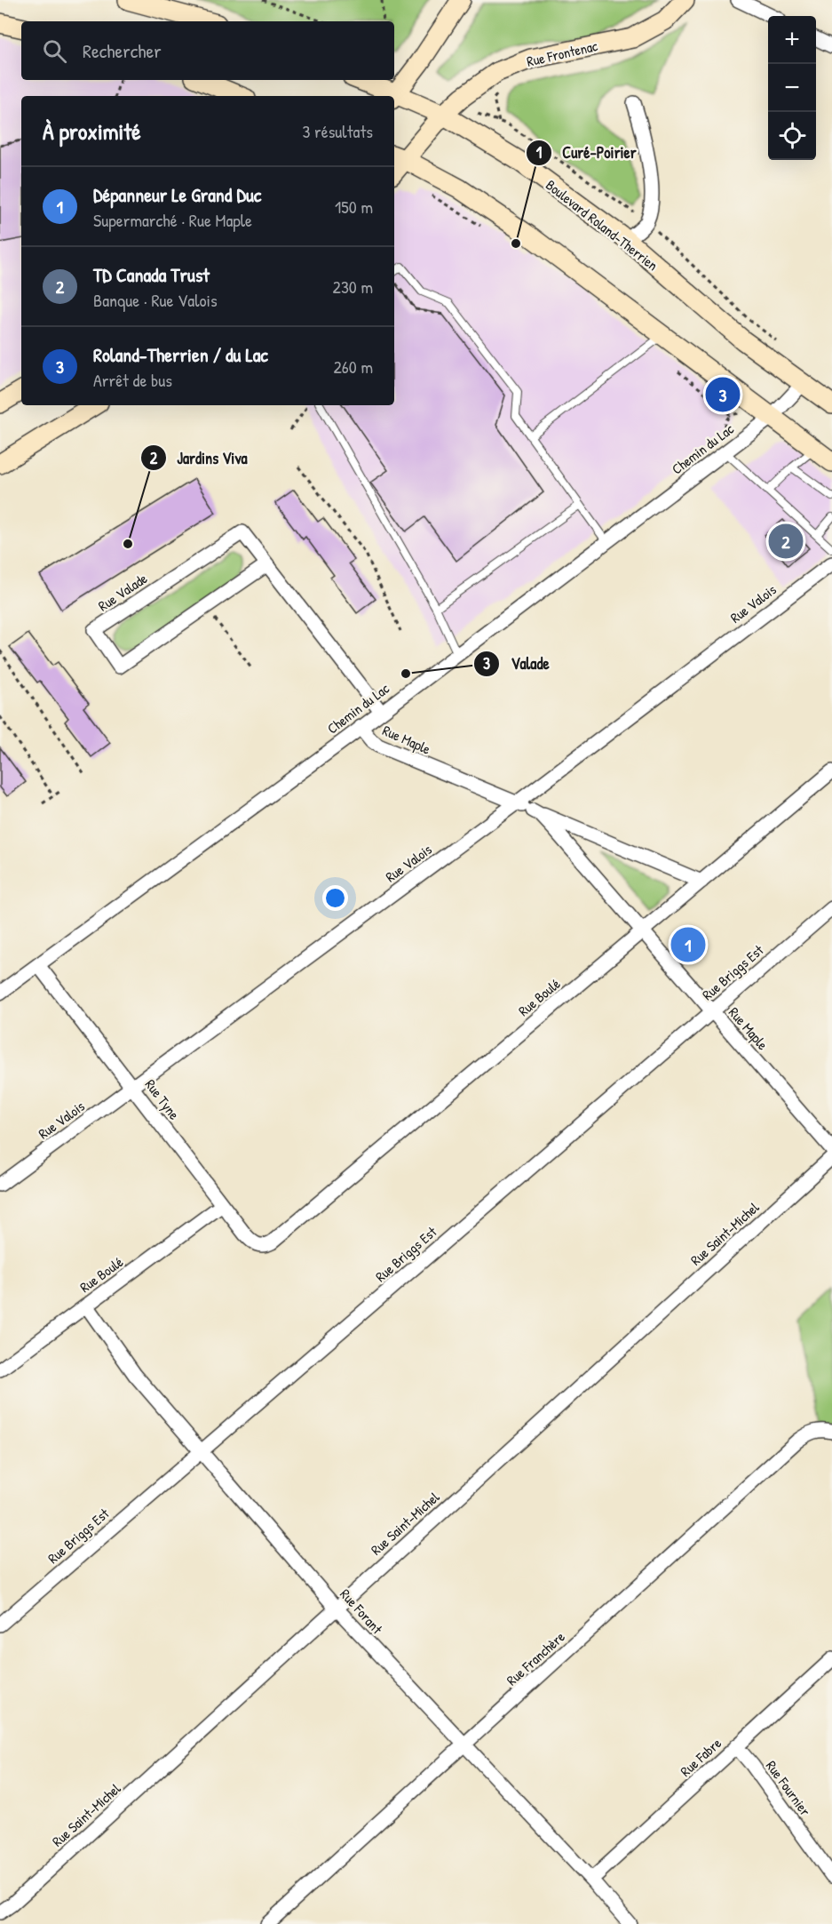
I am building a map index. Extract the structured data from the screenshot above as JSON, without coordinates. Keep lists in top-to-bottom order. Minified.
{"streets":{"main road":["Rue Frontenac","Boulevard Roland-Therrien"],"street":["Chemin du Lac","Rue Valade","Rue Valois","Rue Maple","Rue Briggs Est","Rue Boulé","Rue Tyne","Rue Saint-Michel","Rue Forant","Rue Franchère","Rue Fabre","Rue Fournier"]},"crossings":[["Rue Frontenac","Boulevard Roland-Therrien"],["Boulevard Roland-Therrien","Chemin du Lac"],["Chemin du Lac","Rue Valade"],["Chemin du Lac","Rue Maple"],["Chemin du Lac","Rue Tyne"],["Rue Valois","Rue Maple"],["Rue Valois","Rue Tyne"],["Rue Maple","Rue Briggs Est"],["Rue Maple","Rue Boulé"],["Rue Briggs Est","Rue Forant"],["Rue Boulé","Rue Tyne"],["Rue Boulé","Rue Forant"],["Rue Saint-Michel","Rue Forant"],["Rue Forant","Rue Franchère"],["Rue Forant","Rue Fabre"],["Rue Fabre","Rue Fournier"]],"places":["Curé-Poirier","Jardins Viva","Valade"],"page":{"map_buttons":["+","−"],"search":"Rechercher","heading":["À proximité","3 résultats"],"list":[{"mark":"1","name":"Dépanneur Le Grand Duc","note":"Supermarché · Rue Maple","value":"150 m"},{"mark":"2","name":"TD Canada Trust","note":"Banque · Rue Valois","value":"230 m"},{"mark":"3","name":"Roland-Therrien / du Lac","note":"Arrêt de bus","value":"260 m"}],"pins":["3","2","1"]}}
